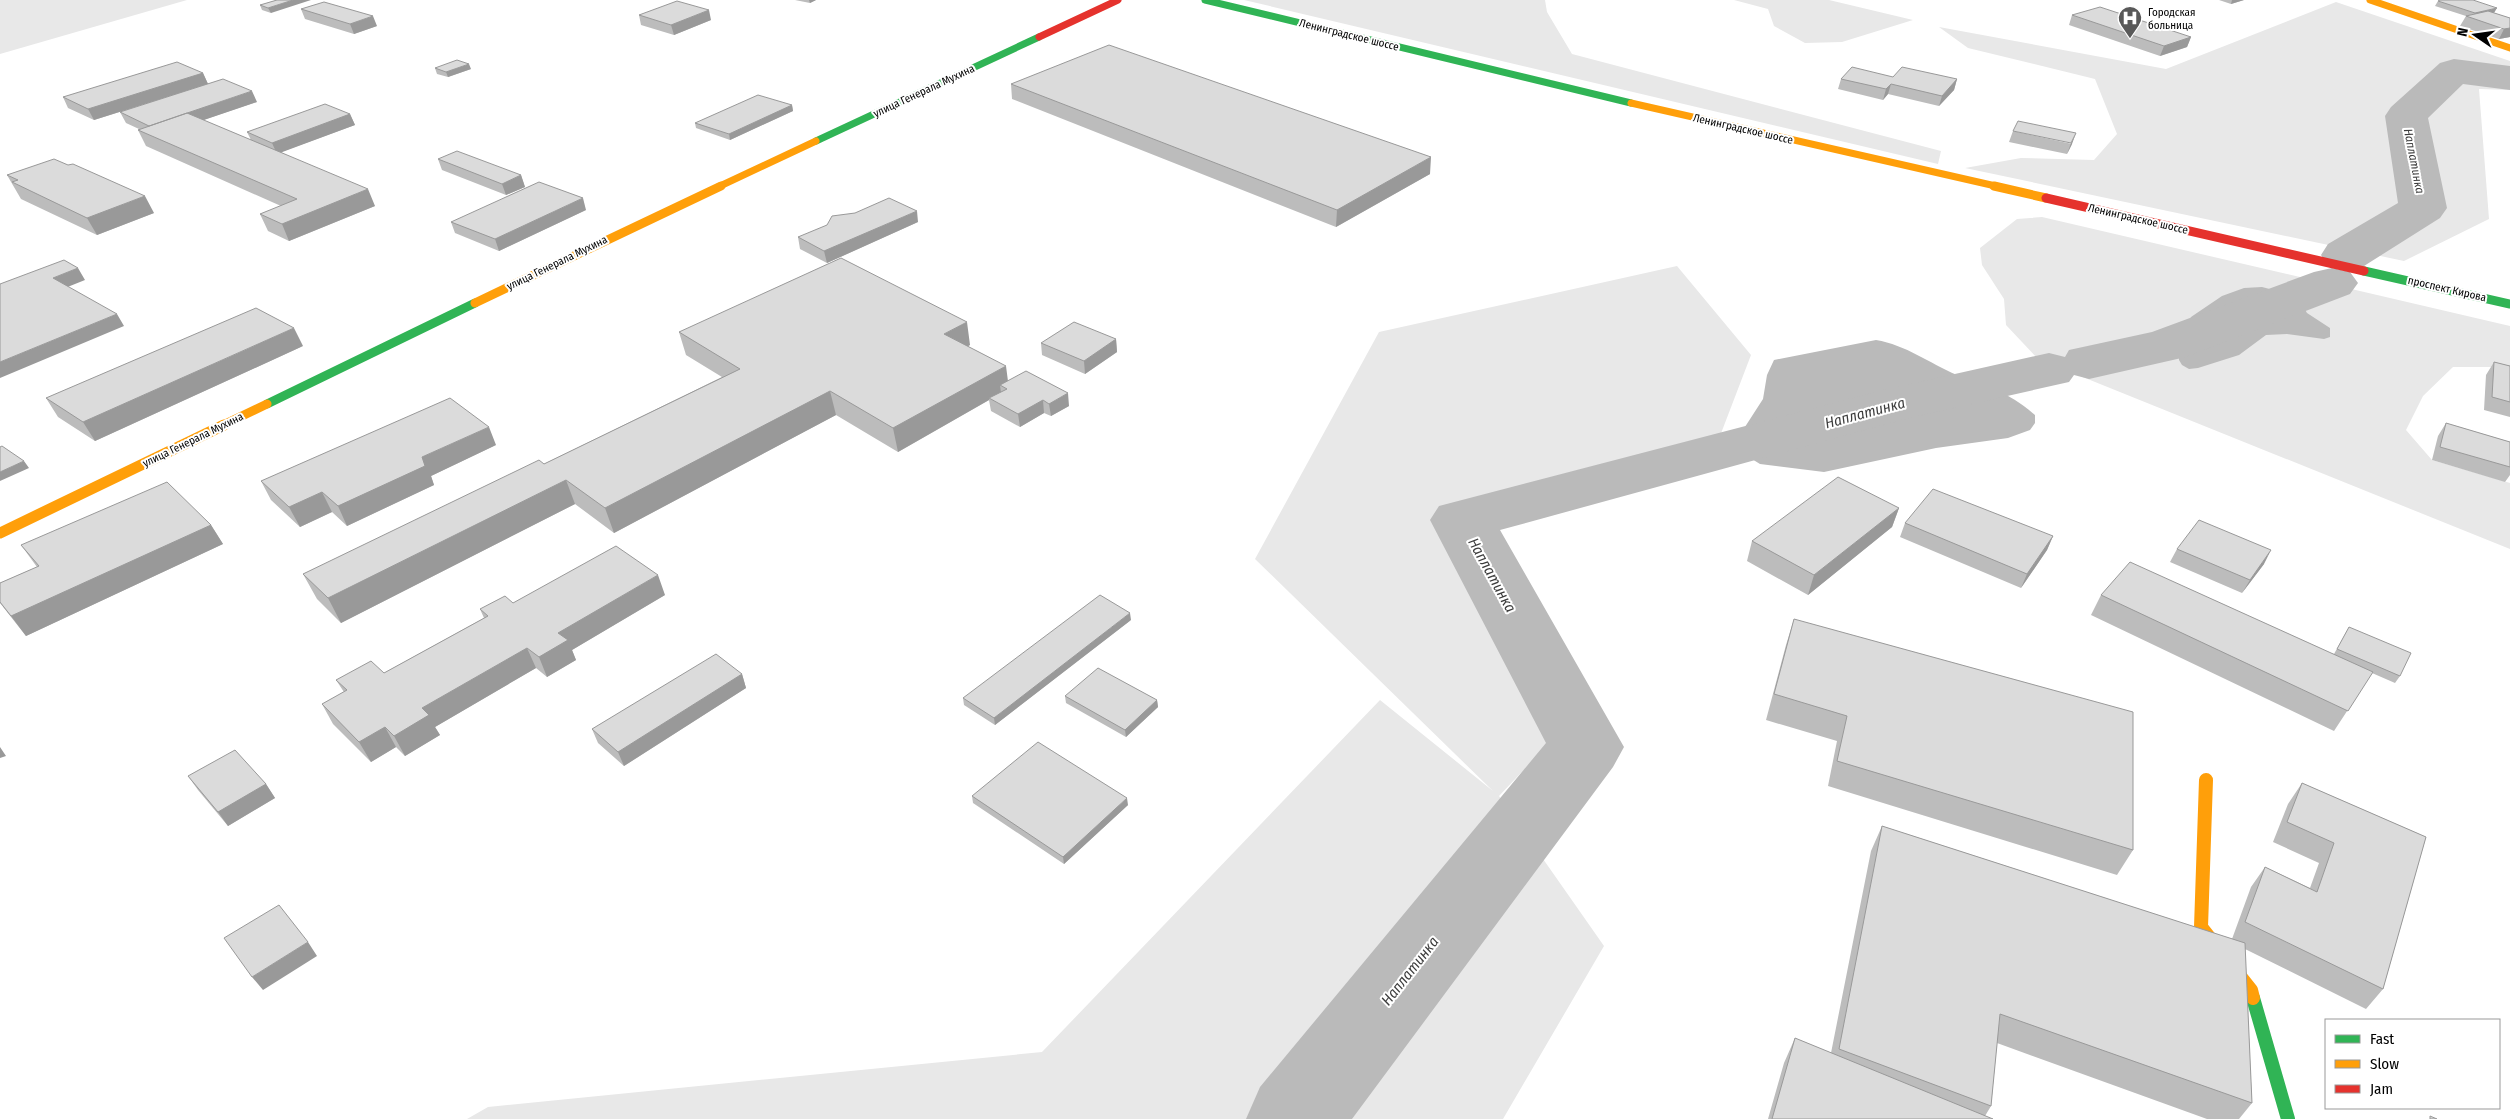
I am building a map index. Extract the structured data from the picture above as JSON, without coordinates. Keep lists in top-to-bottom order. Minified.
{"streets":{"street":["Ленинградское шоссе","улица Генерала Мухина","проспект Кирова"]},"crossings":[["Ленинградское шоссе","проспект Кирова"]],"water":["Наплатинка"],"places":{"hospital":["Городская больница"]},"legend":["Fast","Slow","Jam"],"north":"left"}
